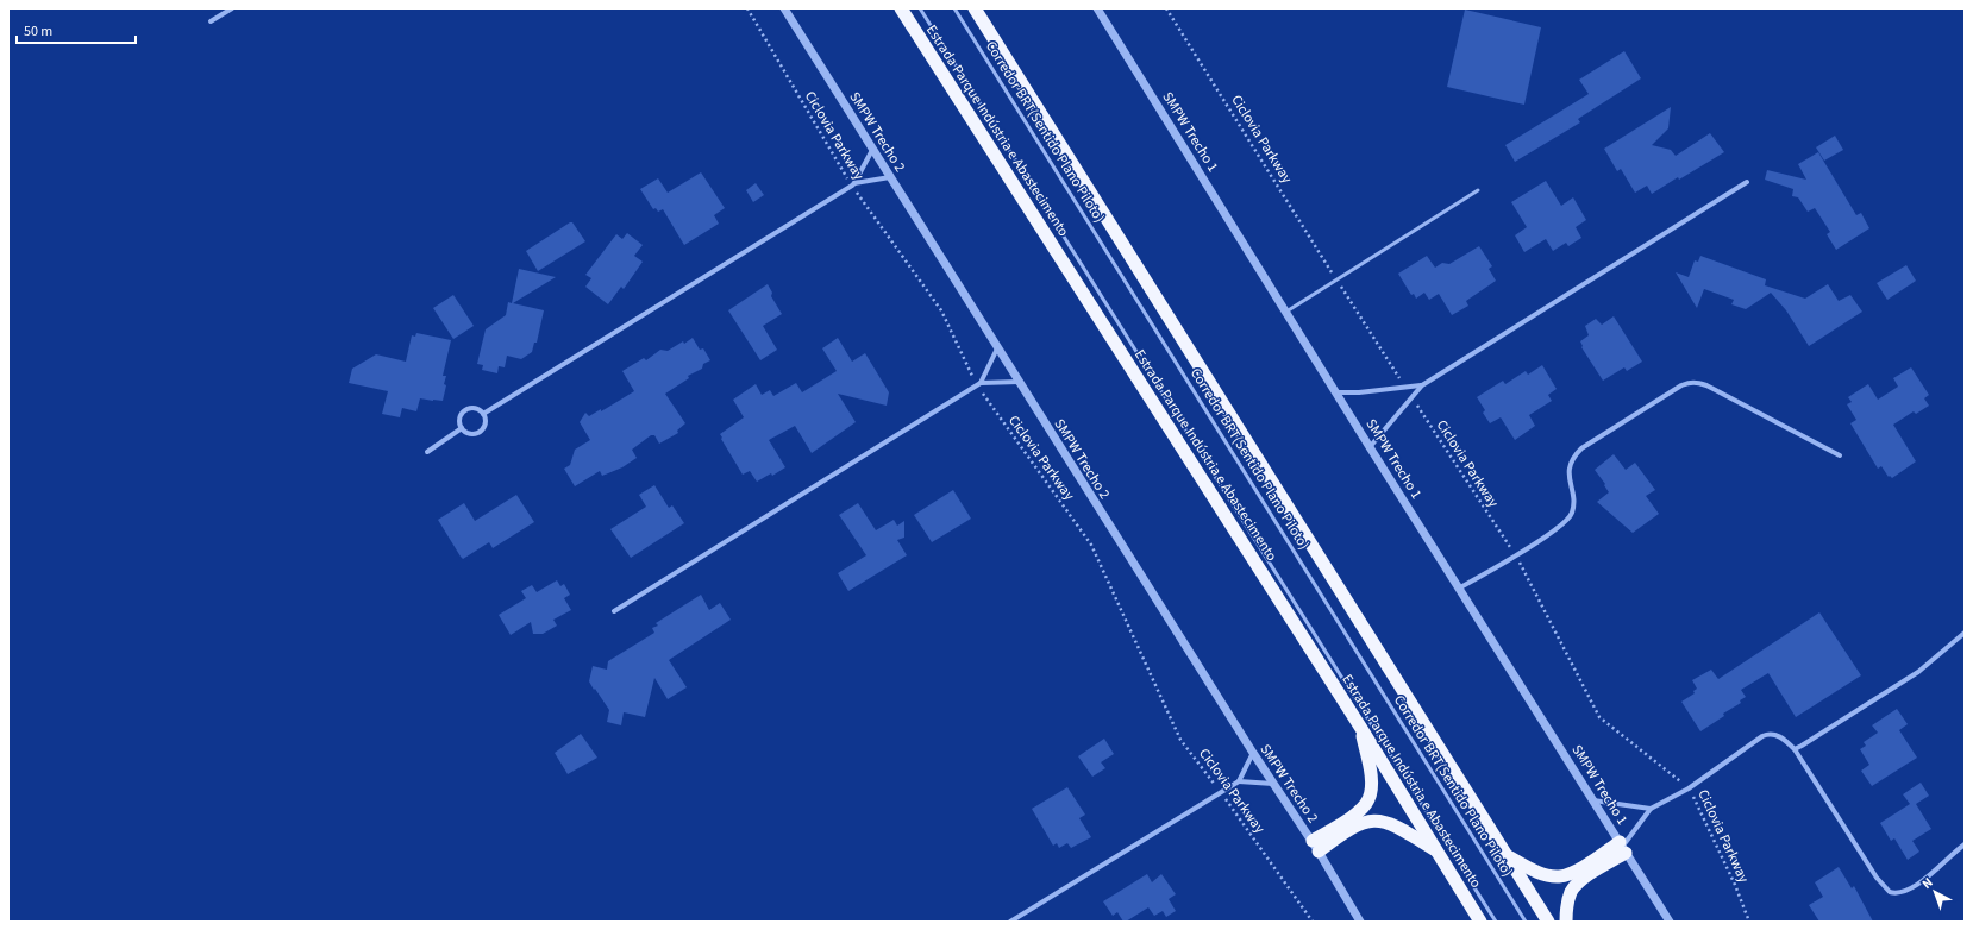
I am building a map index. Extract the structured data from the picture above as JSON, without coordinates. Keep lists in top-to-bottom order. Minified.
{"streets":{"highway":["Estrada Parque Indústria e Abastecimento"],"street":["SMPW Trecho 2","SMPW Trecho 1"],"lane":["Corredor BRT(Sentido Plano Piloto)"],"path":["Ciclovia Parkway"]},"scale_bar":"50 m","north":"top left"}
